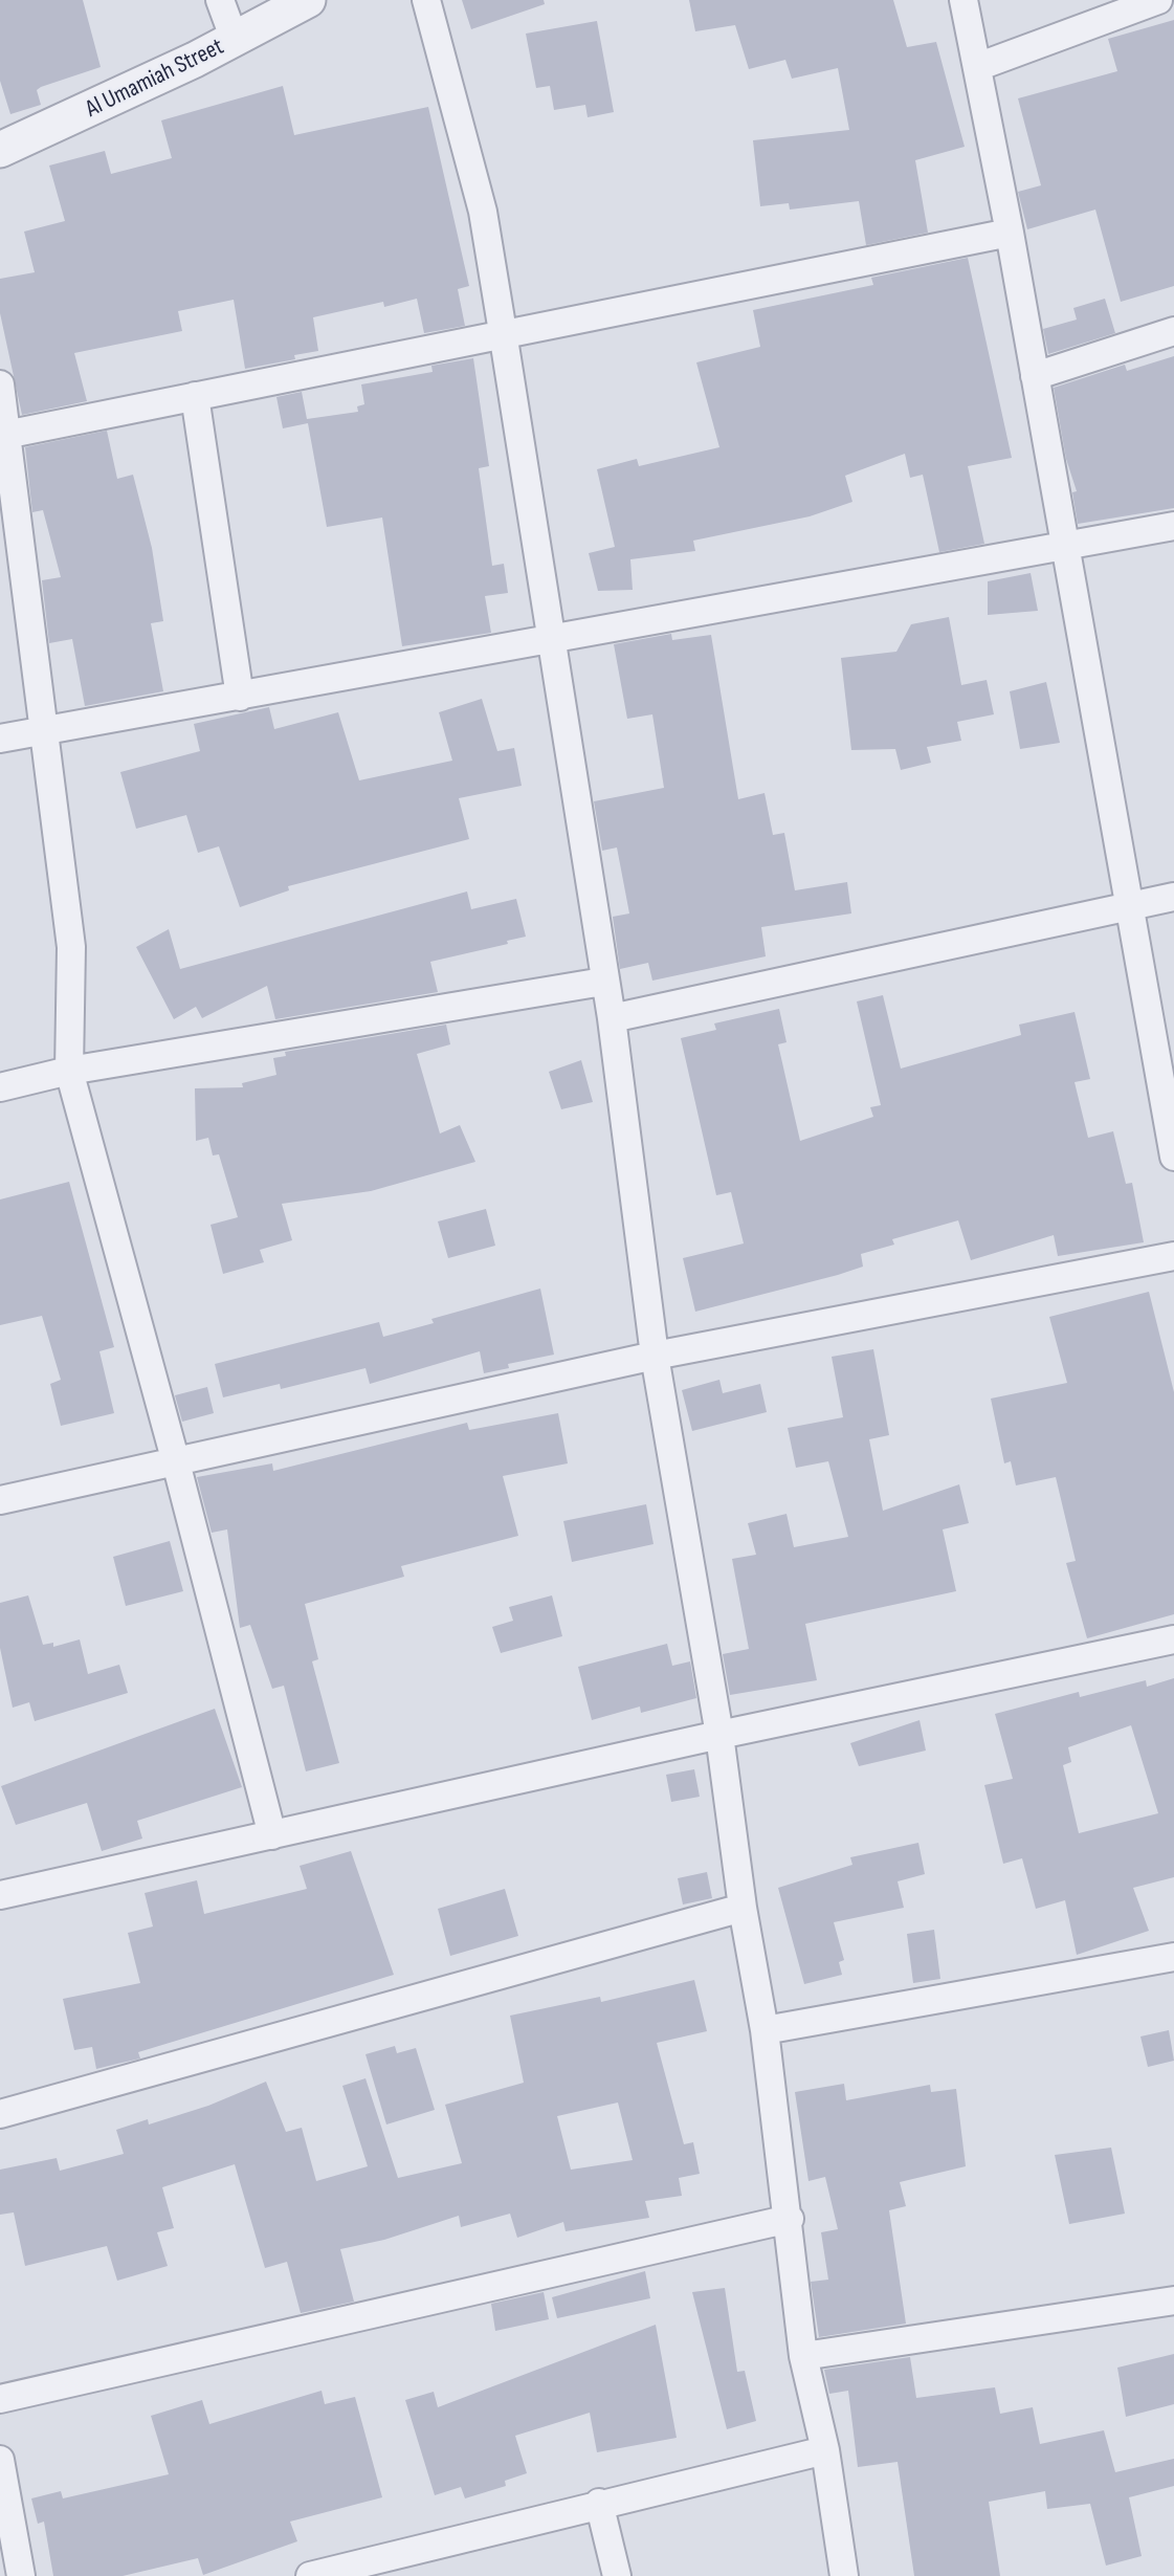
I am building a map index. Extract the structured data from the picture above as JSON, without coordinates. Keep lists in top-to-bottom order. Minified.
{"streets":{"street":["Al Umamiah Street"]}}
